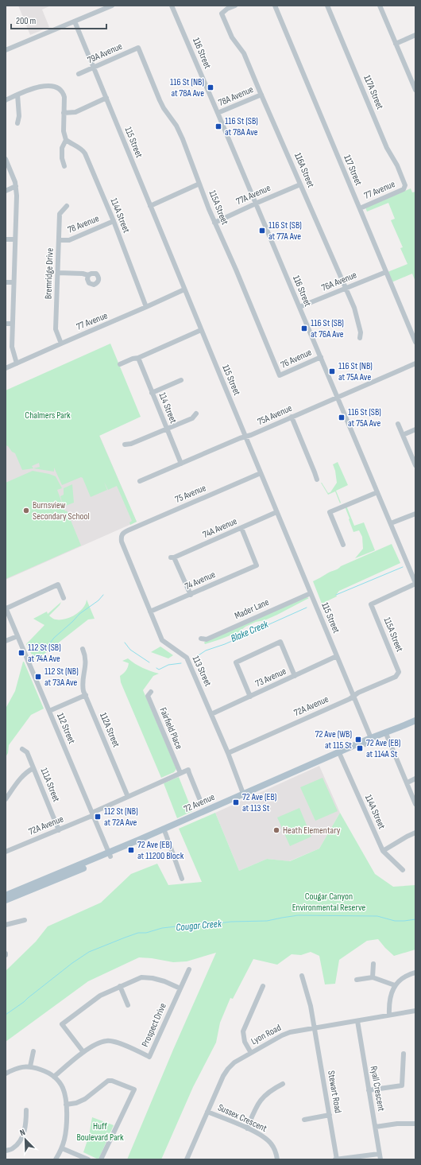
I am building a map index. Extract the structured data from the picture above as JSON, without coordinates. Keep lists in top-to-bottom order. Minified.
{"streets":{"main road":["72 Avenue"],"street":["79A Avenue","116 Street","117A Street","78A Avenue","115 Street","116A Street","117 Street","77 Avenue","77A Avenue","115A Street","114A Street","78 Avenue","Bremridge Drive","76A Avenue","76 Avenue","114 Street","75A Avenue","75 Avenue","74A Avenue","74 Avenue","Mader Lane","113 Street","73 Avenue","72A Avenue","112 Street","Fairfield Place","112A Street","111A Street","Prospect Drive","Lyon Road","Ryall Crescent","Stewart Road","Sussex Crescent"]},"crossings":[["79A Avenue","115 Street"],["79A Avenue","115A Street"],["116 Street","78A Avenue"],["116 Street","77A Avenue"],["116 Street","115A Street"],["116 Street","76A Avenue"],["116 Street","76 Avenue"],["116 Street","75A Avenue"],["117A Street","77 Avenue"],["78A Avenue","116A Street"],["115 Street","77 Avenue"],["115 Street","75A Avenue"],["115 Street","75 Avenue"],["115 Street","74A Avenue"],["115 Street","Mader Lane"],["115 Street","73 Avenue"],["115 Street","72A Avenue"],["115 Street","72 Avenue"],["116A Street","77A Avenue"],["116A Street","76A Avenue"],["117 Street","77 Avenue"],["117 Street","76A Avenue"],["77 Avenue","114A Street"],["77 Avenue","Bremridge Drive"],["77A Avenue","115A Street"],["115A Street","76 Avenue"],["115A Street","72A Avenue"],["114A Street","78 Avenue"],["114A Street","72 Avenue"],["78 Avenue","Bremridge Drive"],["114 Street","75A Avenue"],["75 Avenue","113 Street"],["74A Avenue","74 Avenue"],["74 Avenue","113 Street"],["113 Street","73 Avenue"],["113 Street","72A Avenue"],["113 Street","72 Avenue"],["72A Avenue","112 Street"],["72A Avenue","Fairfield Place"],["72A Avenue","112A Street"],["72A Avenue","111A Street"],["112 Street","72 Avenue"],["Lyon Road","Ryall Crescent"],["Lyon Road","Stewart Road"],["Lyon Road","Sussex Crescent"]],"water":["Blake Creek","Cougar Creek"],"parks":["Chalmers Park","Cougar Canyon Environmental Reserve","Huff Boulevard Park"],"places":{"transit":["116 St (NB) at 78A Ave","116 St (SB) at 78A Ave","116 St (SB) at 77A Ave","116 St (SB) at 76A Ave","116 St (NB) at 75A Ave","116 St (SB) at 75A Ave","112 St (SB) at 74A Ave","112 St (NB) at 73A Ave","72 Ave (WB) at 115 St","72 Ave (EB) at 114A St","72 Ave (EB) at 113 St","112 St (NB) at 72A Ave","72 Ave (EB) at 11200 Block"],"other":["Burnsview Secondary School","Heath Elementary"]},"scale_bar":"200 m","north":"top left"}
